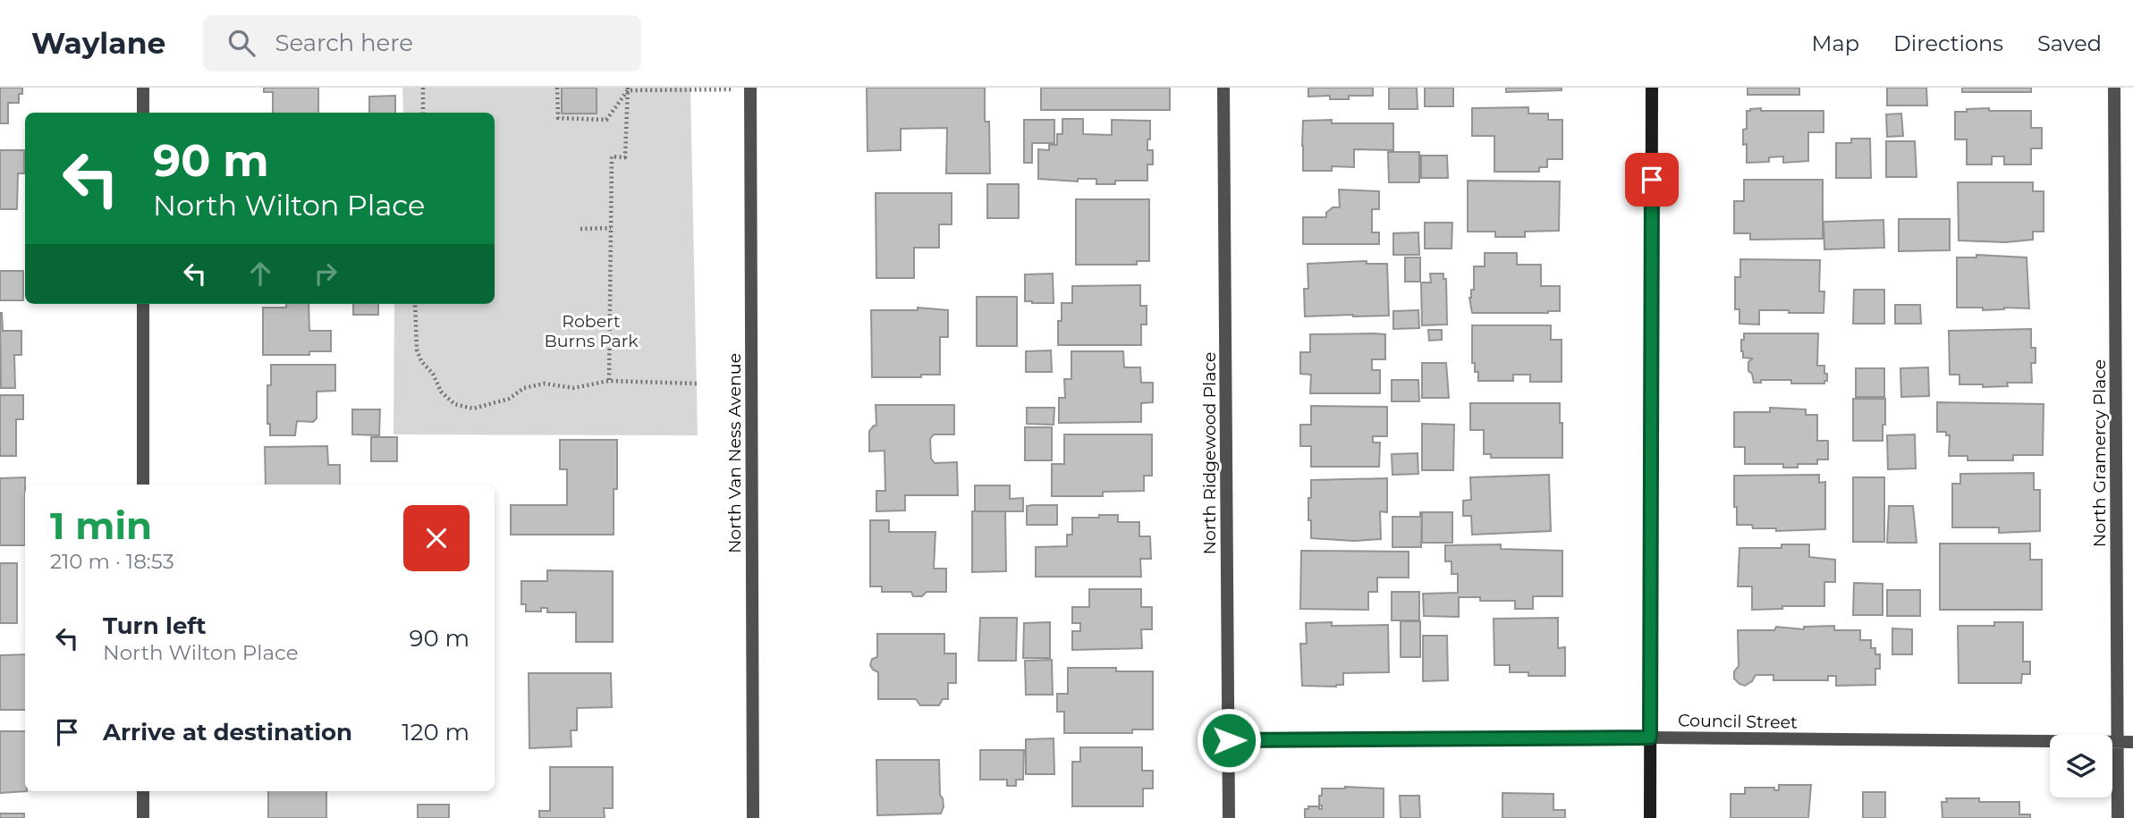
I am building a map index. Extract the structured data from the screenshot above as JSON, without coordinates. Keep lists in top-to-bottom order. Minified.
{"streets":{"street":["North Van Ness Avenue","North Ridgewood Place","North Gramercy Place","Council Street"]},"crossings":[["North Ridgewood Place","Council Street"],["North Gramercy Place","Council Street"]],"parks":["Robert Burns Park"],"page":{"header":"Waylane","search":"Search here","nav":["Map","Directions","Saved"],"turn":["90 m","North Wilton Place"],"heading":["1 min","210 m · 18:53"],"list":[{"name":"Turn left","note":"North Wilton Place","value":"90 m"},{"name":"Arrive at destination","value":"120 m"}]}}
